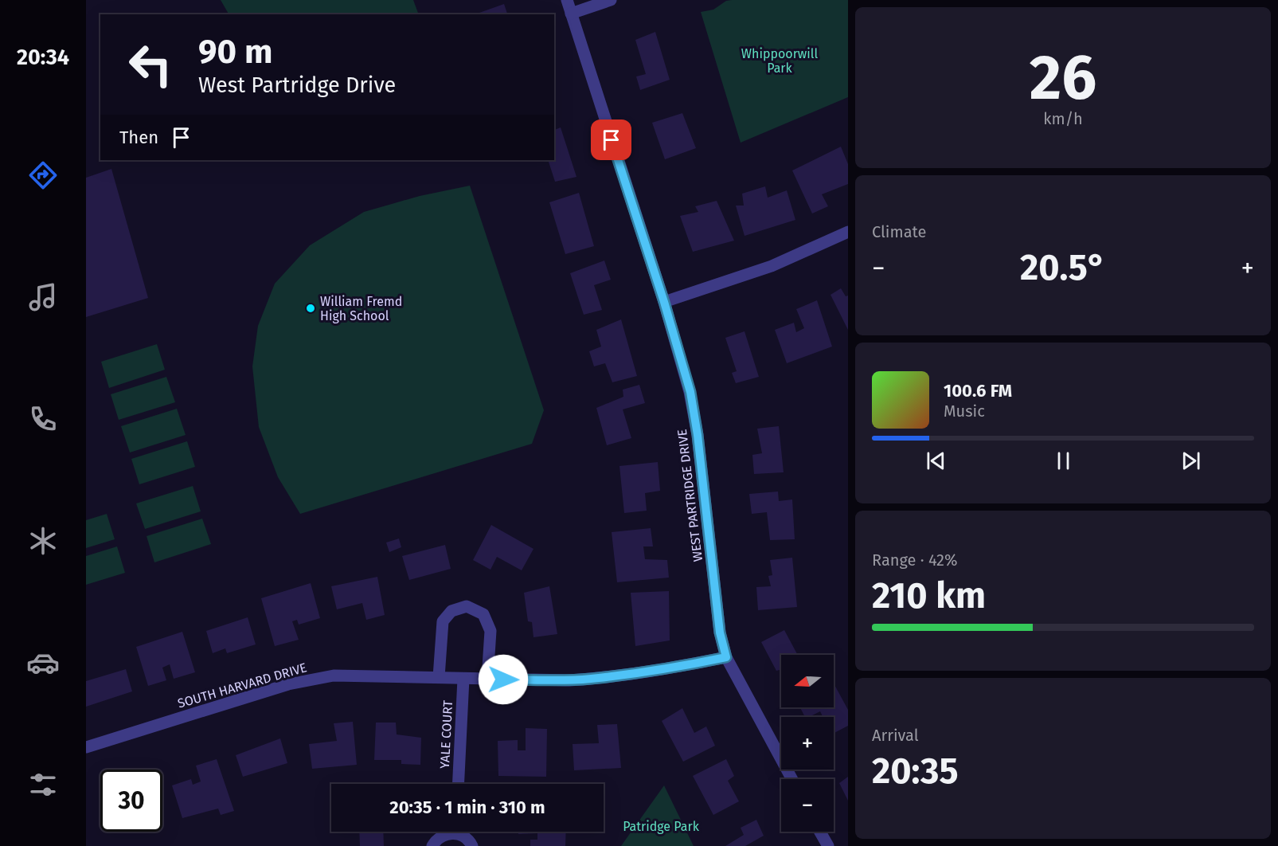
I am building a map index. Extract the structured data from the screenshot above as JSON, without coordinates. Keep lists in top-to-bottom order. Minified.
{"streets":{"street":["WEST PARTRIDGE DRIVE","SOUTH HARVARD DRIVE","YALE COURT"]},"crossings":[["WEST PARTRIDGE DRIVE","SOUTH HARVARD DRIVE"],["SOUTH HARVARD DRIVE","YALE COURT"]],"parks":["Whippoorwill Park","Patridge Park"],"places":["William Fremd High School"],"north":"left","page":{"tabs":"20:34","tile":[["26","km/h"],"Climate",["Range · 42%","210 km"],["Arrival","20:35"]],"turn":["90 m","West Partridge Drive"],"then":"Then","heat":["−","20.5°","+"],"song":["100.6 FM","Music"],"map_buttons":["+","−"],"limit":"30","trip":"20:35 · 1 min · 310 m"}}
